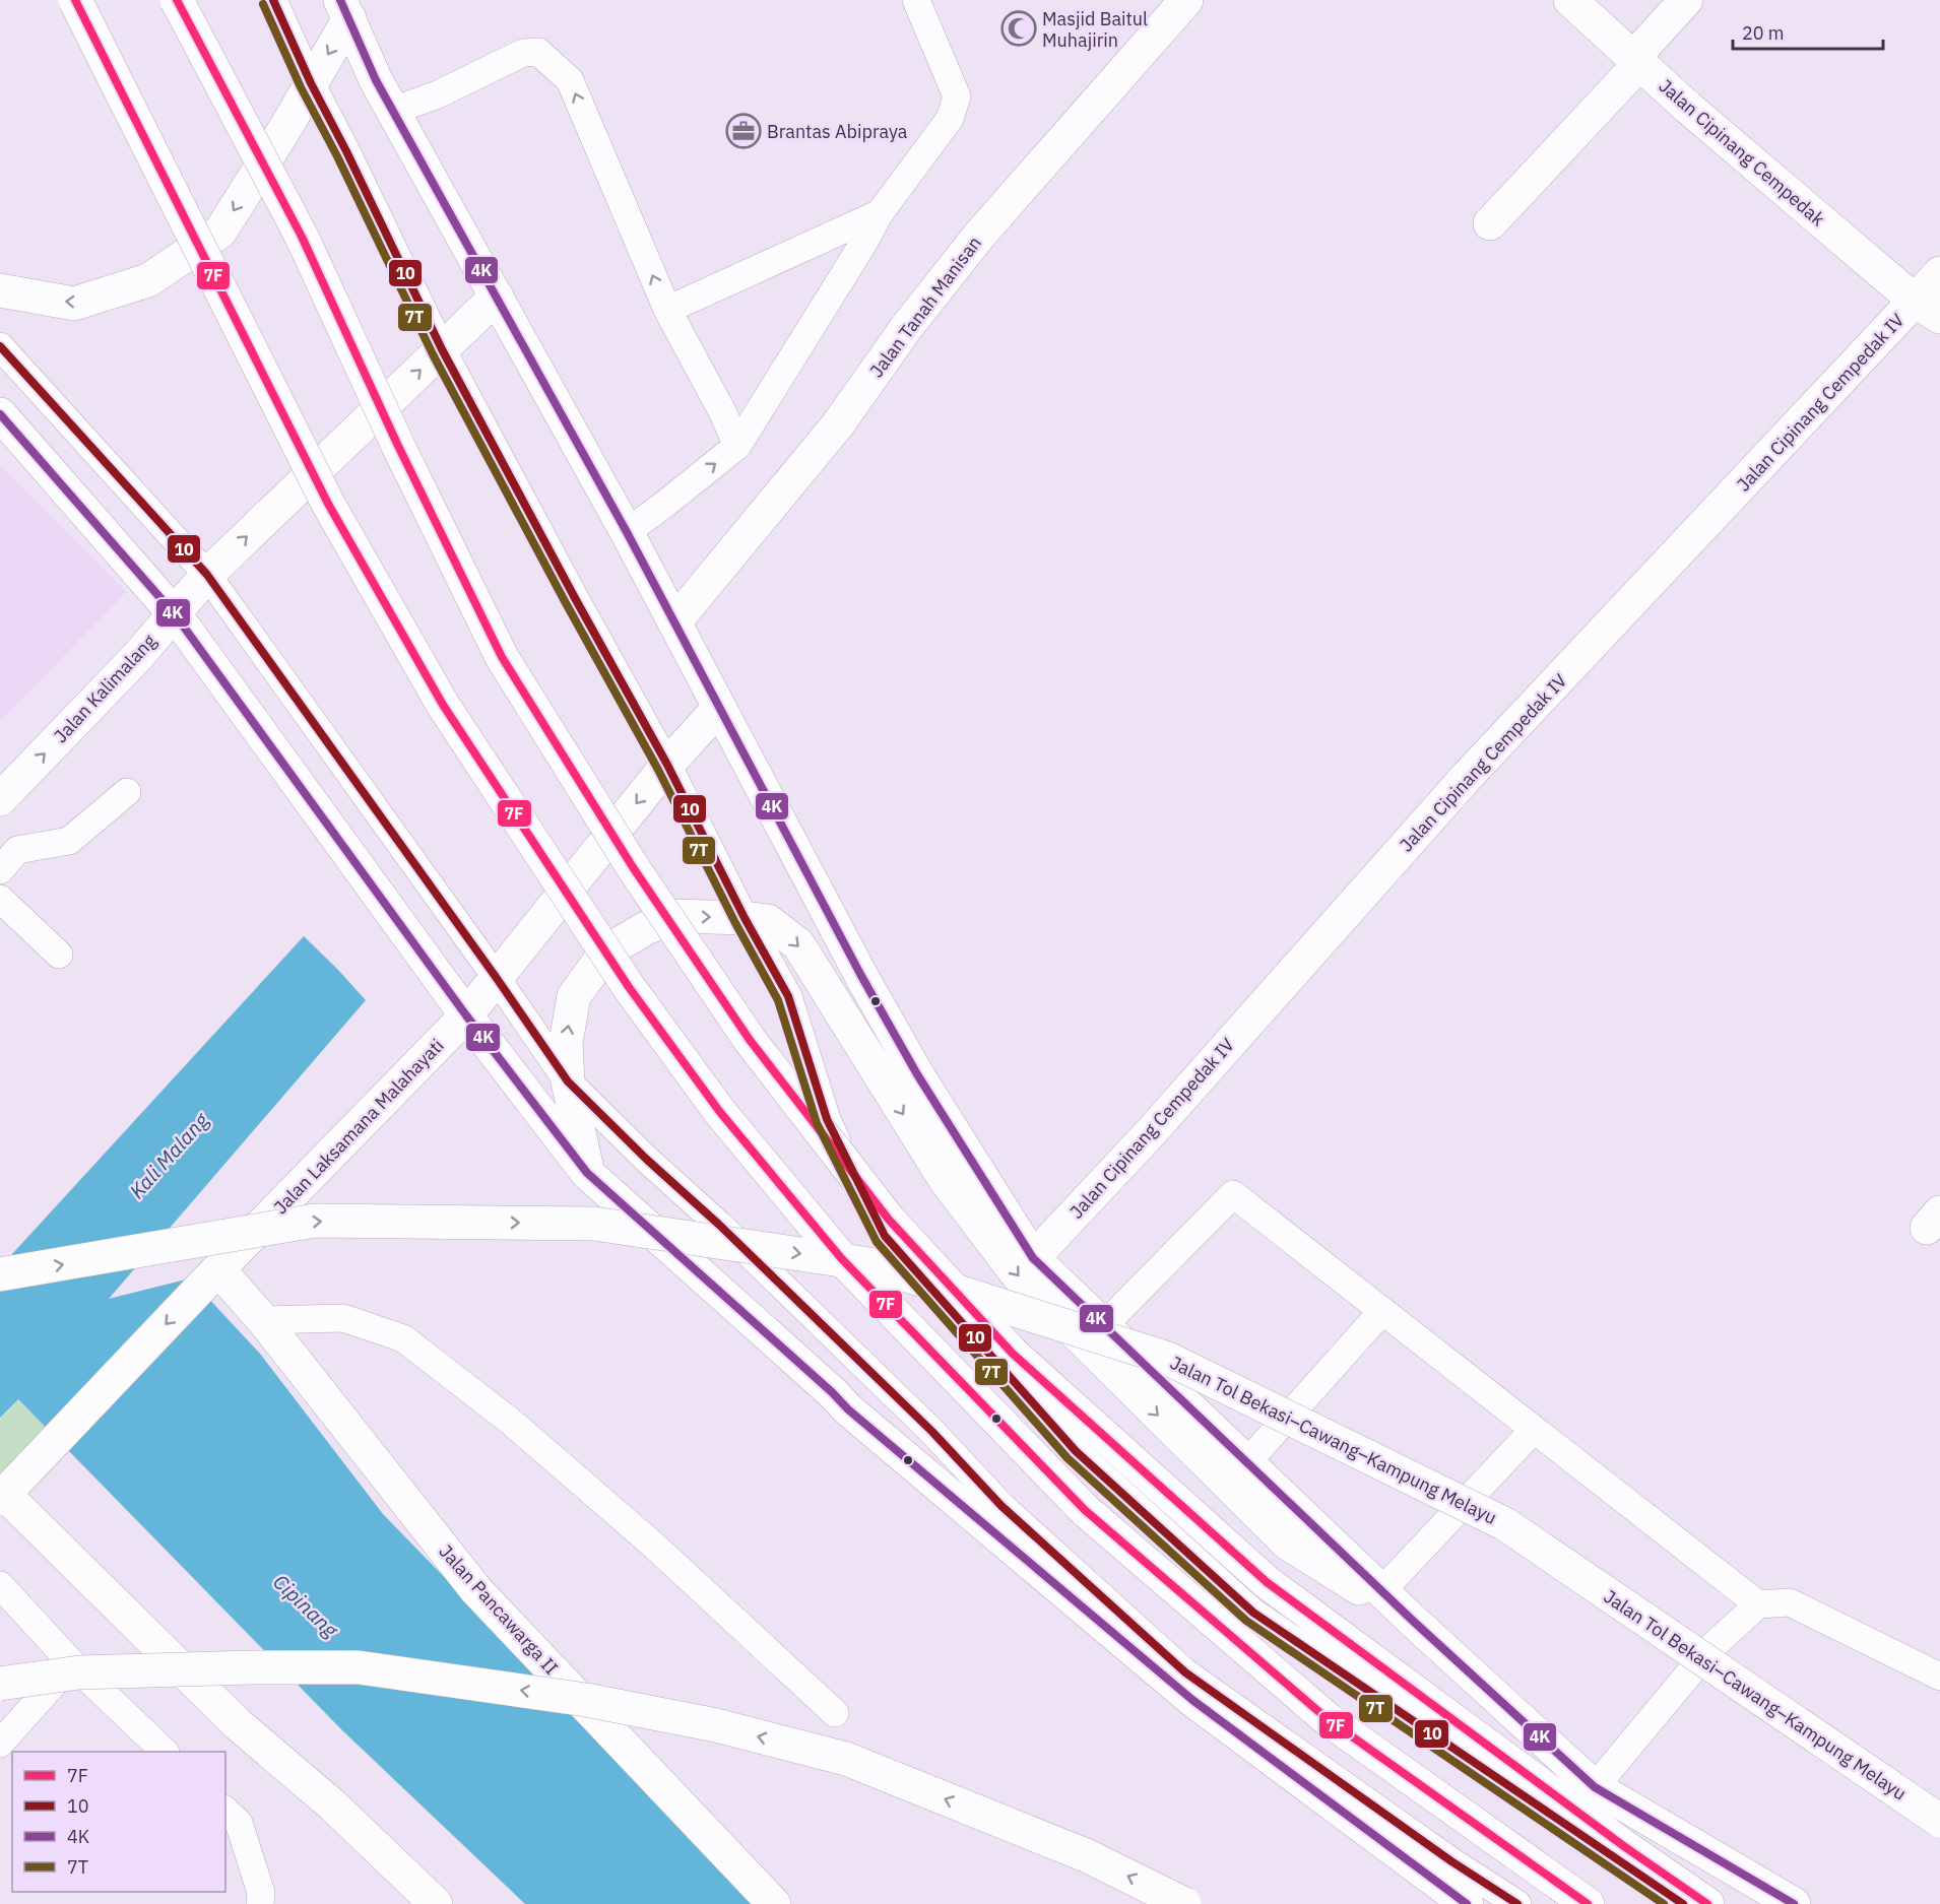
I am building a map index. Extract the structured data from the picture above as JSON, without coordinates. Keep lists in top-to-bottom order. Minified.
{"streets":{"main road":["Jalan Cipinang Cempedak","Jalan Tanah Manisan","Jalan Cipinang Cempedak IV","Jalan Kalimalang","Jalan Laksamana Malahayati","Jalan Tol Bekasi–Cawang–Kampung Melayu","Jalan Pancawarga II"]},"crossings":[["Jalan Cipinang Cempedak","Jalan Cipinang Cempedak IV"],["Jalan Laksamana Malahayati","Jalan Pancawarga II"]],"one_way":["Jalan Kalimalang","Jalan Laksamana Malahayati"],"water":["Kali Malang","Cipinang"],"places":{"mosque":["Masjid Baitul Muhajirin"],"office":["Brantas Abipraya"]},"lines":["transit line 7F","transit line 10","transit line 4K","transit line 7T"],"legend":["7F","10","4K","7T"],"scale_bar":"20 m"}
